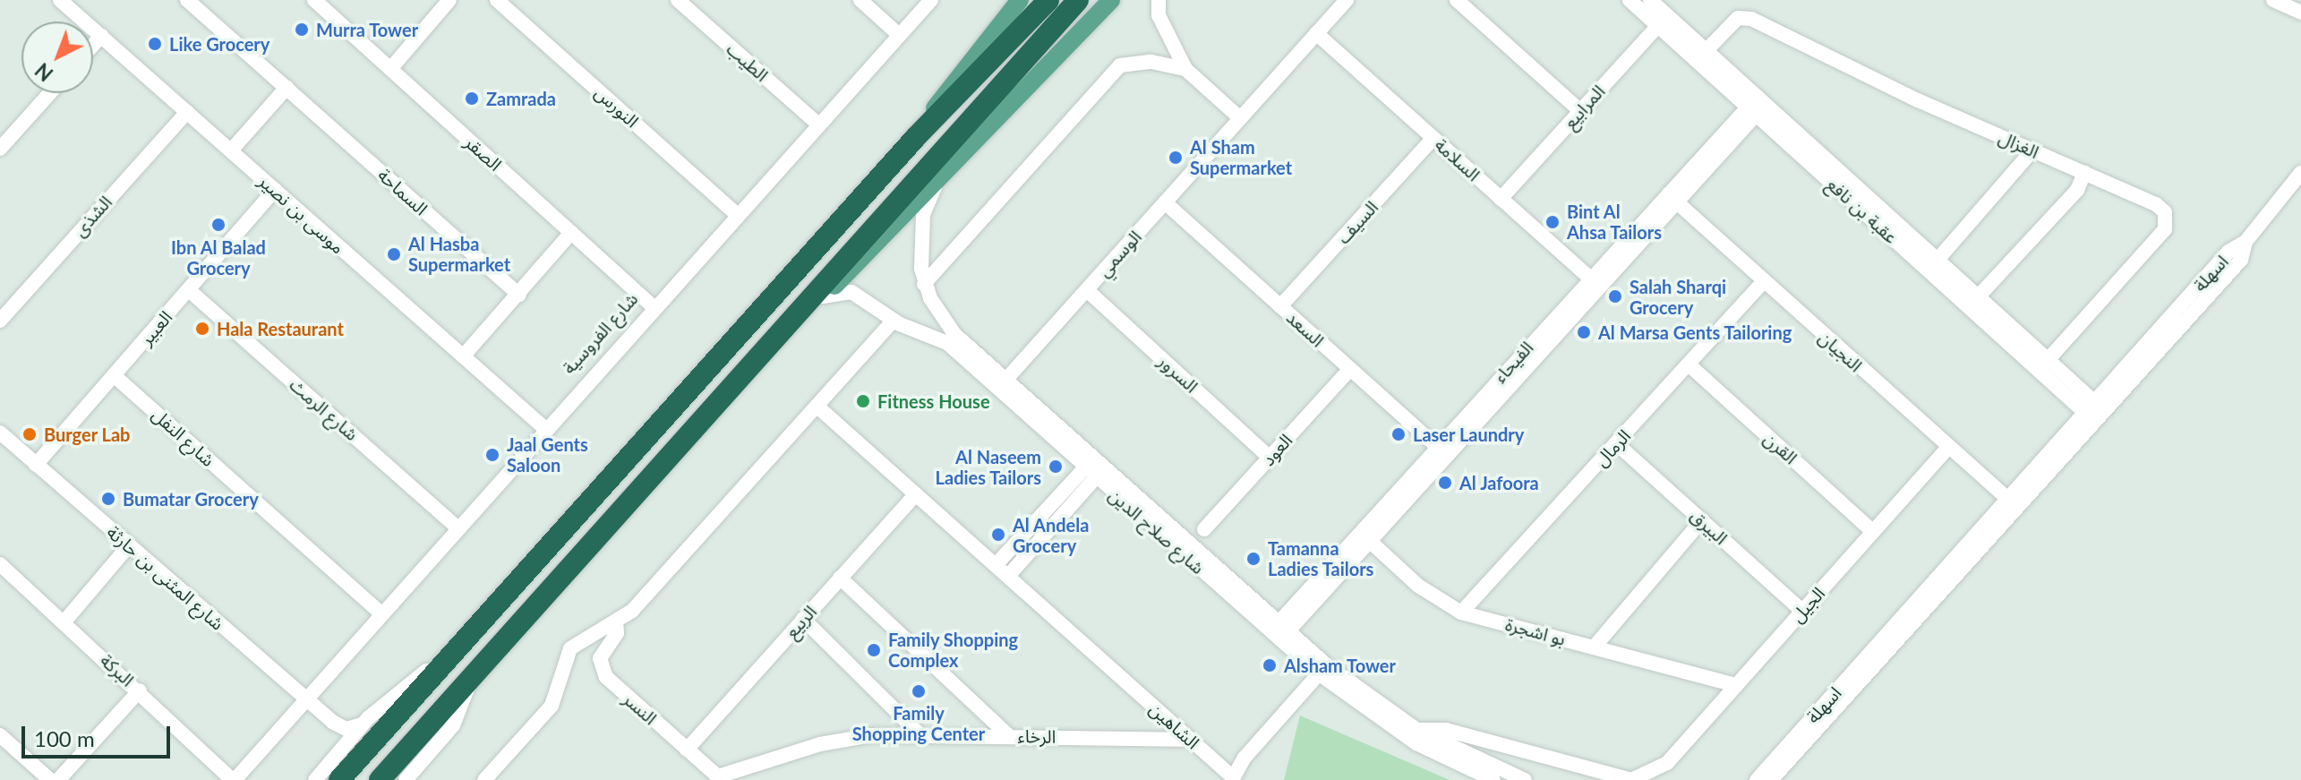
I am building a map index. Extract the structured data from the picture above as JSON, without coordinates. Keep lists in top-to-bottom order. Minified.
{"streets":{"street":["الطيب","النورس","المرابيع","الغزال","الصقر","السلامة","السماحة","عقبة بن نافع","موسى بن نصير","الشذى","السيف","الوسمي","اسهلة","العبير","السعد","شارع الفروسية","النجيان","الفيحاء","السرور","شارع الرمث","شارع النفل","الرمال","القرن","العود","البيرق","شارع صلاح الدين","شارع المثنى بن حارثة","الجيل","الربيع","بو اشجرة","البركة","النسر","الشاهين","الرخاء"]},"crossings":[["الطيب","شارع الفروسية"],["النورس","شارع الفروسية"],["المرابيع","السلامة"],["المرابيع","عقبة بن نافع"],["الغزال","عقبة بن نافع"],["الصقر","شارع الفروسية"],["السلامة","السيف"],["السلامة","الوسمي"],["السلامة","الفيحاء"],["عقبة بن نافع","اسهلة"],["عقبة بن نافع","الفيحاء"],["موسى بن نصير","الشذى"],["موسى بن نصير","العبير"],["موسى بن نصير","شارع الفروسية"],["السيف","السعد"],["الوسمي","السعد"],["الوسمي","السرور"],["الوسمي","شارع صلاح الدين"],["اسهلة","النجيان"],["العبير","شارع الرمث"],["العبير","شارع النفل"],["العبير","شارع المثنى بن حارثة"],["السعد","الفيحاء"],["السعد","العود"],["شارع الفروسية","شارع الرمث"],["شارع الفروسية","شارع النفل"],["شارع الفروسية","شارع المثنى بن حارثة"],["شارع الفروسية","البركة"],["النجيان","الفيحاء"],["النجيان","الرمال"],["النجيان","الجيل"],["الفيحاء","شارع صلاح الدين"],["الفيحاء","بو اشجرة"],["السرور","العود"],["الرمال","القرن"],["الرمال","البيرق"],["الرمال","بو اشجرة"],["القرن","الجيل"],["البيرق","الجيل"],["شارع صلاح الدين","الشاهين"],["الجيل","بو اشجرة"],["الربيع","النسر"],["الربيع","الشاهين"],["النسر","الرخاء"],["الشاهين","الرخاء"]],"places":["Murra Tower","Like Grocery","Zamrada","Al Sham Supermarket","Bint Al Ahsa Tailors","Ibn Al Balad Grocery","Al Hasba Supermarket","Salah Sharqi Grocery","Hala Restaurant","Al Marsa Gents Tailoring","Fitness House","Burger Lab","Laser Laundry","Jaal Gents Saloon","Al Naseem Ladies Tailors","Al Jafoora","Bumatar Grocery","Al Andela Grocery","Tamanna Ladies Tailors","Family Shopping Complex","Alsham Tower","Family Shopping Center"],"scale_bar":"100 m","north":"bottom left"}
